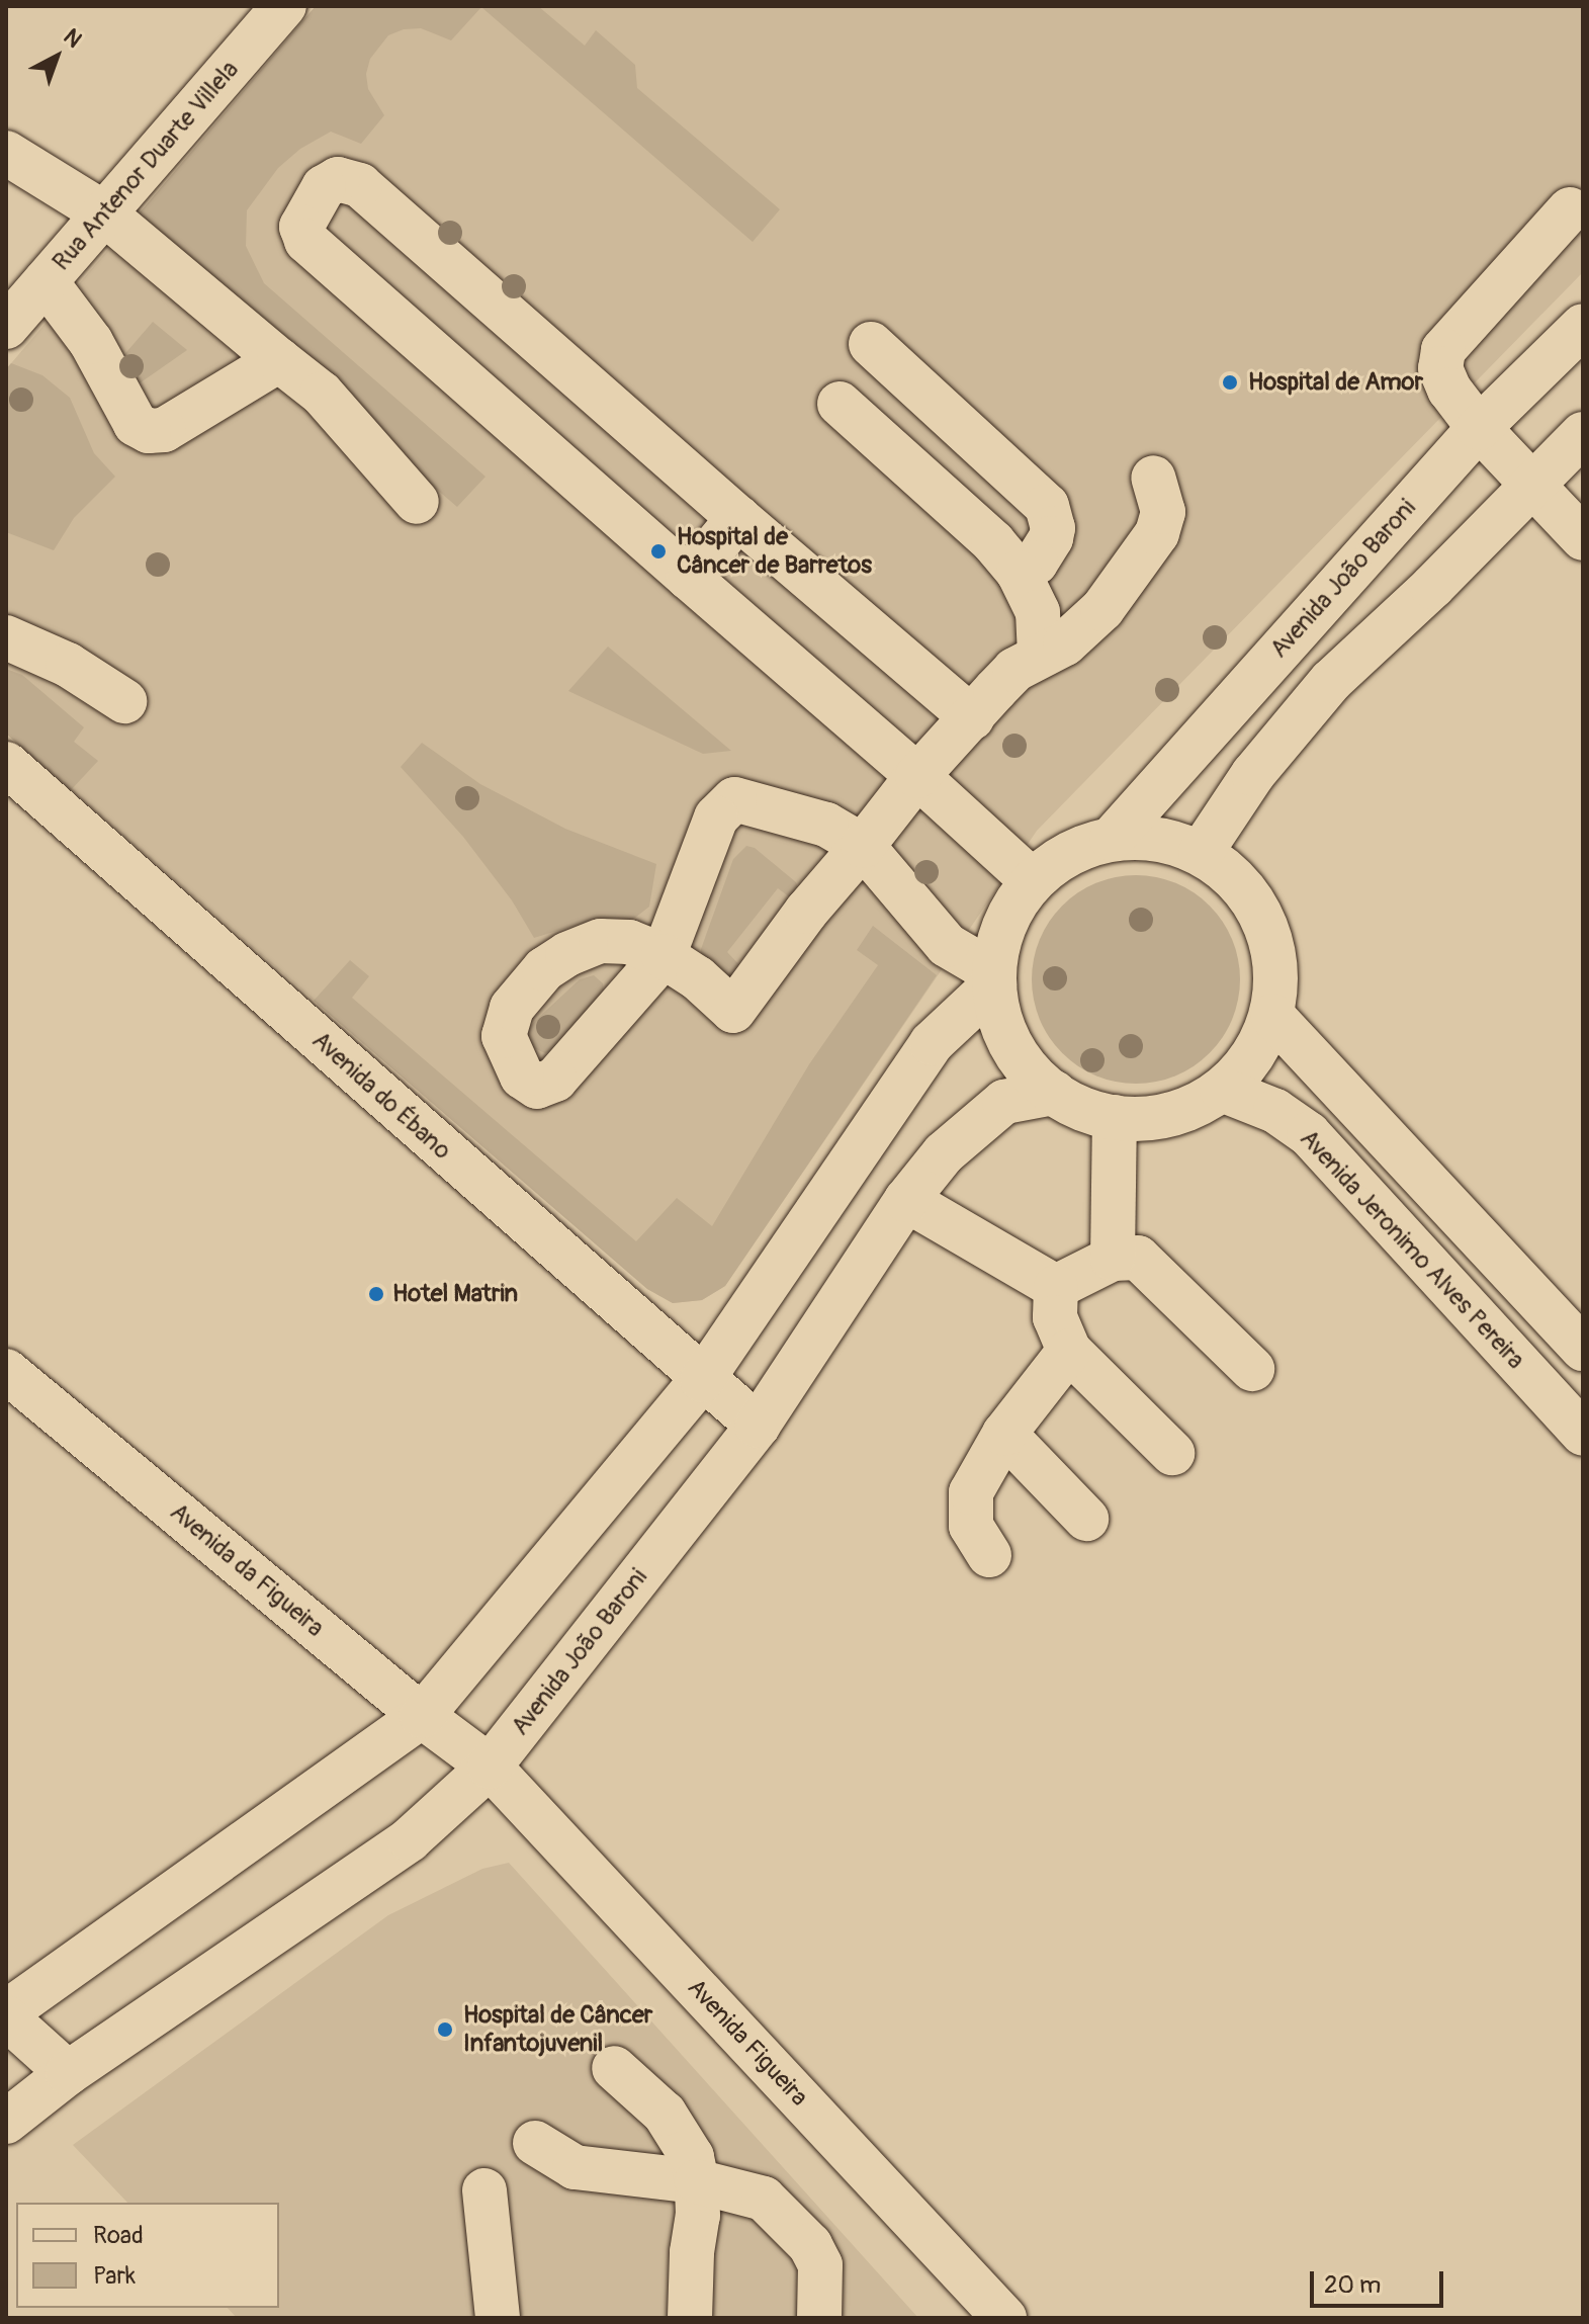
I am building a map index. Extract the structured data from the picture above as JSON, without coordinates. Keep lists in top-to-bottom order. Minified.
{"streets":{"street":["Rua Antenor Duarte Villela","Avenida João Baroni","Avenida do Ébano","Avenida Jeronimo Alves Pereira","Avenida da Figueira","Avenida Figueira"]},"crossings":[["Avenida João Baroni","Avenida do Ébano"],["Avenida João Baroni","Avenida Jeronimo Alves Pereira"],["Avenida João Baroni","Avenida da Figueira"],["Avenida João Baroni","Avenida Figueira"],["Avenida da Figueira","Avenida Figueira"]],"places":["Hospital de Amor","Hospital de Câncer de Barretos","Hotel Matrin","Hospital de Câncer Infantojuvenil"],"legend":["Road","Park"],"scale_bar":"20 m","north":"top right"}
